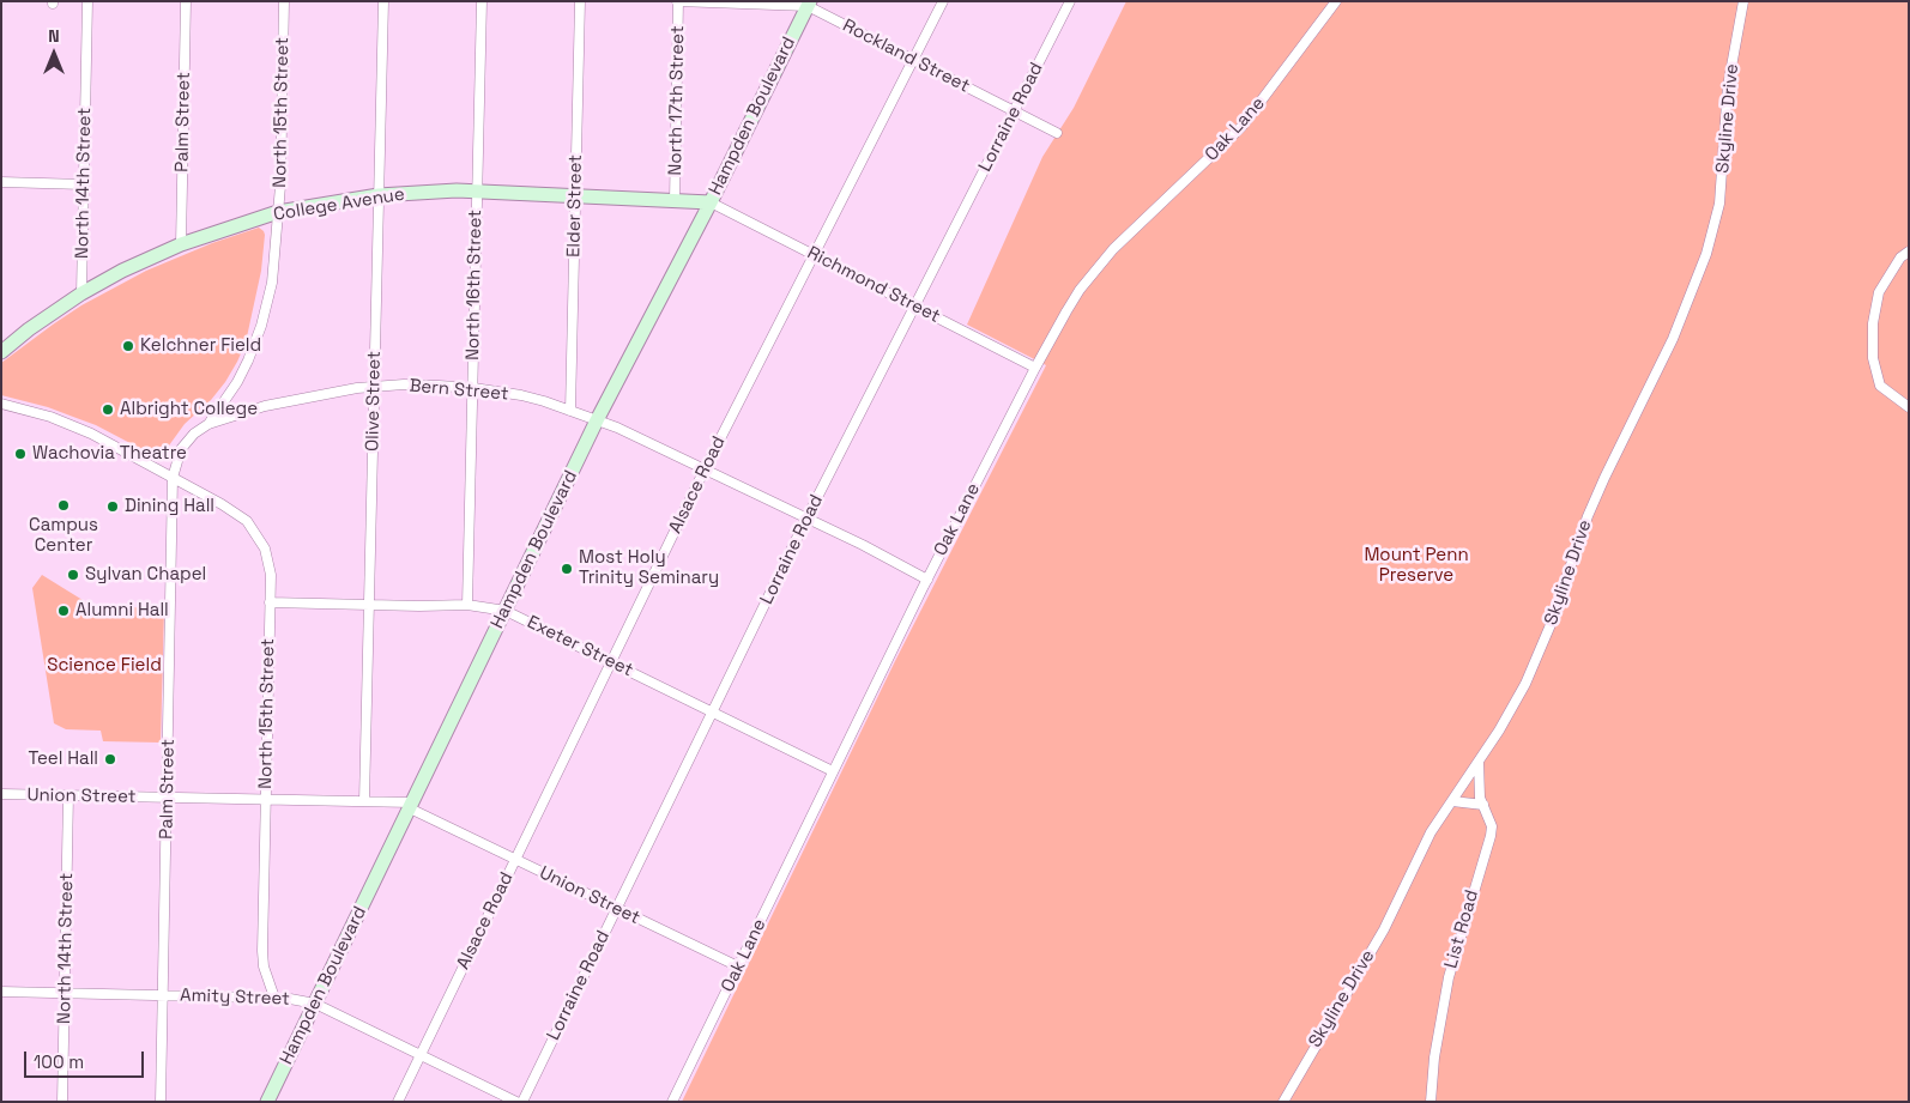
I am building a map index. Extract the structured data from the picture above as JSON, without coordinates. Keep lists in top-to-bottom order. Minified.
{"streets":{"main road":["Hampden Boulevard","College Avenue"],"street":["Rockland Street","North 17th Street","North 15th Street","Lorraine Road","Skyline Drive","Palm Street","Oak Lane","North 14th Street","Elder Street","North 16th Street","Richmond Street","Bern Street","Olive Street","Alsace Road","Exeter Street","Union Street","List Road","Amity Street"]},"crossings":[["Rockland Street","North 17th Street"],["Rockland Street","Hampden Boulevard"],["Rockland Street","Lorraine Road"],["Rockland Street","Alsace Road"],["North 17th Street","College Avenue"],["North 15th Street","Palm Street"],["North 15th Street","College Avenue"],["North 15th Street","Bern Street"],["North 15th Street","Exeter Street"],["North 15th Street","Union Street"],["North 15th Street","Amity Street"],["Hampden Boulevard","College Avenue"],["Hampden Boulevard","Richmond Street"],["Hampden Boulevard","Bern Street"],["Hampden Boulevard","Exeter Street"],["Hampden Boulevard","Union Street"],["Hampden Boulevard","Amity Street"],["Lorraine Road","Richmond Street"],["Lorraine Road","Bern Street"],["Lorraine Road","Exeter Street"],["Lorraine Road","Union Street"],["Skyline Drive","List Road"],["Palm Street","College Avenue"],["Palm Street","Bern Street"],["Palm Street","Union Street"],["Palm Street","Amity Street"],["Oak Lane","Richmond Street"],["Oak Lane","Bern Street"],["Oak Lane","Exeter Street"],["Oak Lane","Union Street"],["North 14th Street","College Avenue"],["North 14th Street","Union Street"],["North 14th Street","Amity Street"],["College Avenue","Elder Street"],["College Avenue","North 16th Street"],["College Avenue","Richmond Street"],["College Avenue","Olive Street"],["Elder Street","Bern Street"],["North 16th Street","Bern Street"],["North 16th Street","Exeter Street"],["Richmond Street","Alsace Road"],["Bern Street","Olive Street"],["Bern Street","Alsace Road"],["Olive Street","Exeter Street"],["Olive Street","Union Street"],["Alsace Road","Exeter Street"],["Alsace Road","Union Street"],["Alsace Road","Amity Street"]],"parks":["Mount Penn Preserve","Science Field"],"places":["Kelchner Field","Albright College","Wachovia Theatre","Campus Center","Dining Hall","Most Holy Trinity Seminary","Sylvan Chapel","Alumni Hall","Teel Hall"],"scale_bar":"100 m","north":"top"}
